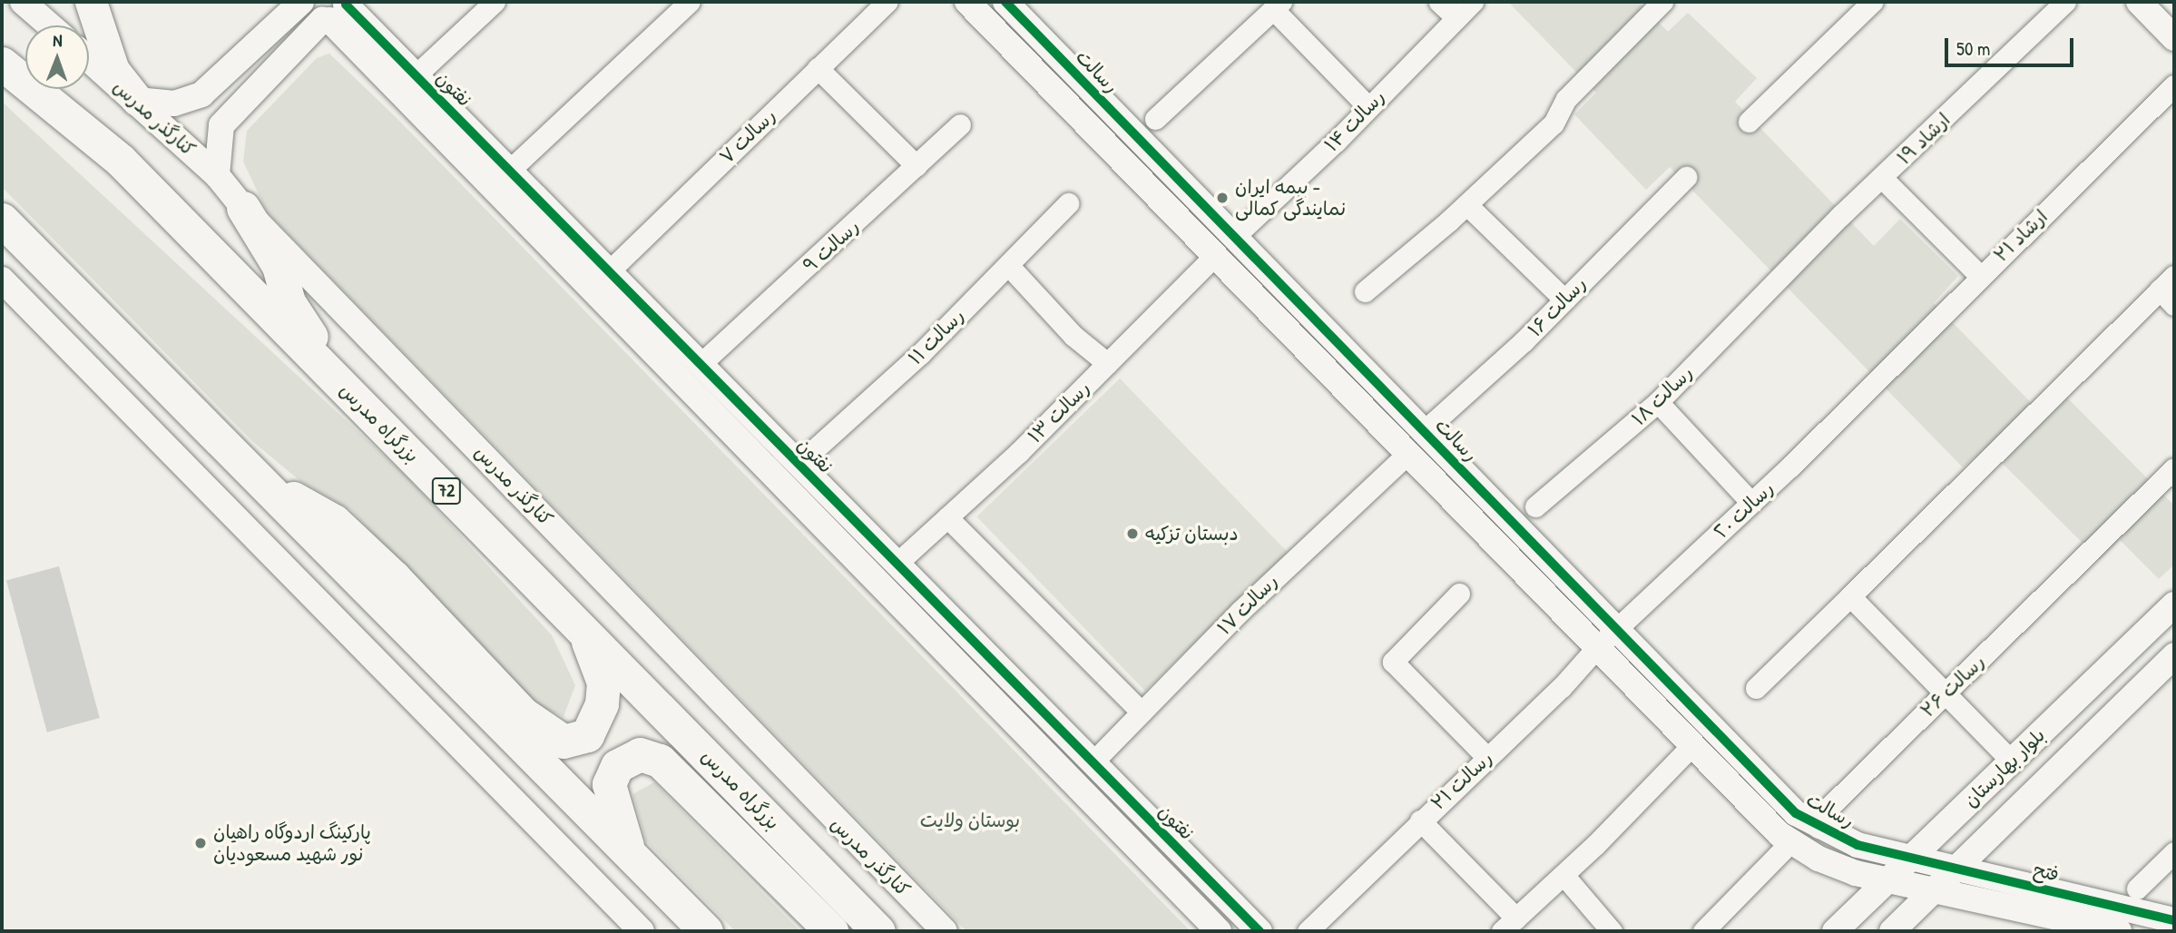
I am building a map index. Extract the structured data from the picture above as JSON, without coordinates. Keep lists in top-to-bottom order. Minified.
{"streets":{"highway":["بزرگراه مدرس","72"],"street":["رسالت","نفتون","کنارگذر مدرس","رسالت ۱۴","رسالت ۷","ارشاد ۱۹","ارشاد ۲۱","رسالت ۹","رسالت ۱۶","رسالت ۱۱","رسالت ۱۸","رسالت ۱۳","رسالت ٢٠","رسالت ۱۷","رسالت ۲۶","بلوار بهارستان","رسالت ۲۱","فتح"]},"crossings":[["رسالت","رسالت ۱۴"],["رسالت","رسالت ۱۶"],["رسالت","رسالت ٢٠"],["رسالت","رسالت ۲۶"],["رسالت","بلوار بهارستان"],["رسالت","رسالت ۲۱"],["رسالت","فتح"],["نفتون","رسالت ۷"],["نفتون","رسالت ۹"],["نفتون","رسالت ۱۱"],["نفتون","رسالت ۱۳"],["نفتون","رسالت ۱۷"],["ارشاد ۱۹","رسالت ۱۸"],["ارشاد ۲۱","رسالت ٢٠"],["رسالت ٢٠","رسالت ۲۱"],["بلوار بهارستان","فتح"]],"parks":["بوستان ولایت"],"places":["بیمه ایران - نمایندگى کمالى","دبستان تزکیه","پارکینگ اردوگاه راهیان نور شهید مسعودیان"],"scale_bar":"50 m","north":"top"}
